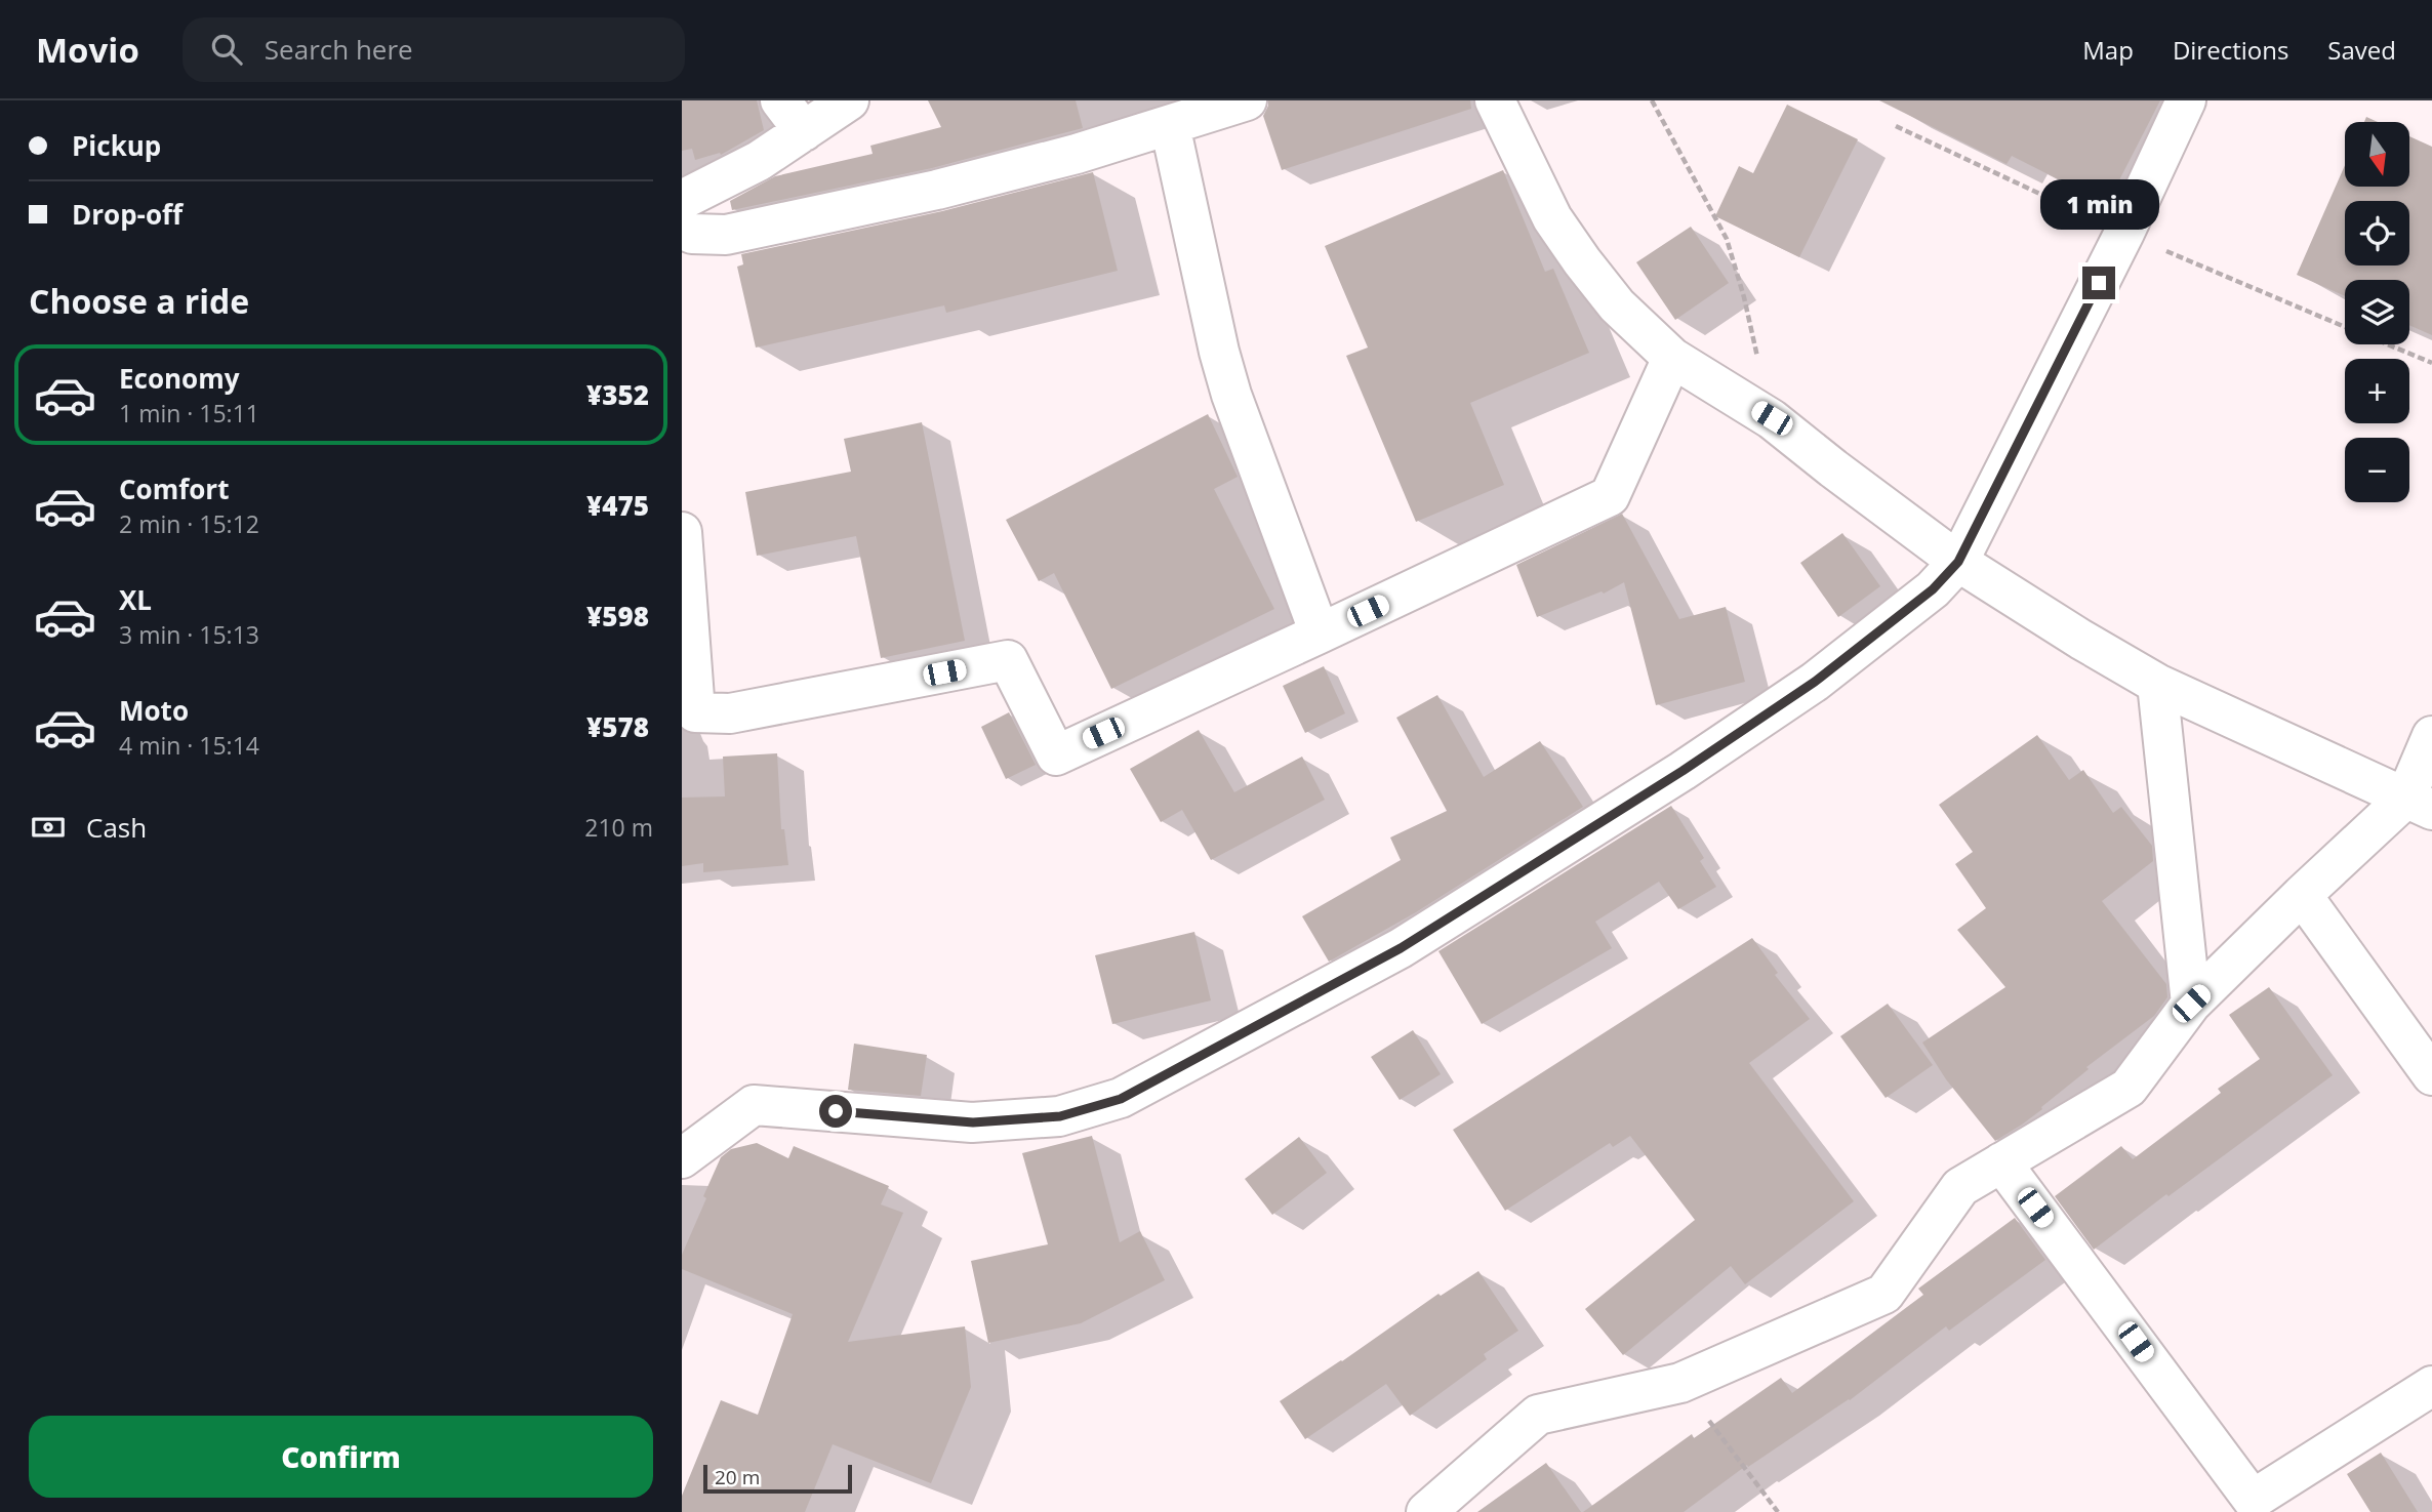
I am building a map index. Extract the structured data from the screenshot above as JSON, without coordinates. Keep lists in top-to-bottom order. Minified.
{"scale_bar":"20 m","north":"bottom","page":{"header":"Movio","search":"Search here","nav":["Map","Directions","Saved"],"banner":["Pickup","Drop-off"],"map_buttons":["+","−"],"bubble":"1 min","heading":"Choose a ride","list":[{"name":"Economy","note":"1 min · 15:11","value":"¥352"},{"name":"Comfort","note":"2 min · 15:12","value":"¥475"},{"name":"XL","note":"3 min · 15:13","value":"¥598"},{"name":"Moto","note":"4 min · 15:14","value":"¥578"}],"pay":["Cash","210 m"],"buttons":"Confirm","scale":"20 m"}}
